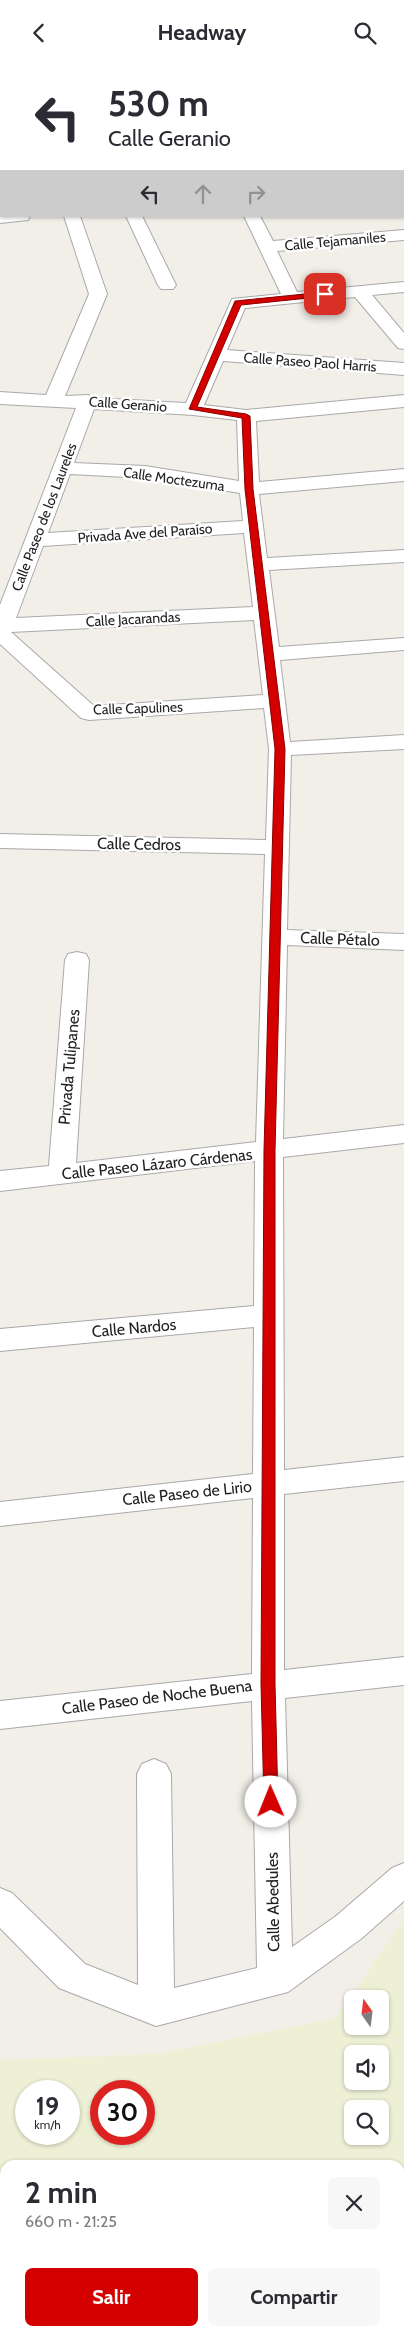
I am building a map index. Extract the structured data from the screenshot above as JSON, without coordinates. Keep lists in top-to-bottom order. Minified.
{"streets":{"street":["Calle Tejamaniles","Calle Paseo Paol Harris","Calle Geranio","Calle Moctezuma","Calle Paseo de los Laureles","Privada Ave del Paraíso","Calle Jacarandas","Calle Capulines","Calle Cedros","Calle Pétalo","Privada Tulipanes","Calle Paseo Lázaro Cárdenas","Calle Nardos","Calle Paseo de Lirio","Calle Paseo de Noche Buena","Calle Abedules"]},"crossings":[["Calle Geranio","Calle Paseo de los Laureles"],["Calle Geranio","Calle Abedules"],["Calle Moctezuma","Calle Paseo de los Laureles"],["Calle Moctezuma","Calle Abedules"],["Calle Paseo de los Laureles","Privada Ave del Paraíso"],["Calle Paseo de los Laureles","Calle Jacarandas"],["Calle Paseo de los Laureles","Calle Capulines"],["Privada Ave del Paraíso","Calle Abedules"],["Calle Jacarandas","Calle Capulines"],["Calle Jacarandas","Calle Abedules"],["Calle Capulines","Calle Abedules"],["Calle Cedros","Calle Abedules"],["Calle Pétalo","Calle Abedules"],["Privada Tulipanes","Calle Paseo Lázaro Cárdenas"],["Calle Paseo Lázaro Cárdenas","Calle Abedules"],["Calle Nardos","Calle Abedules"],["Calle Paseo de Lirio","Calle Abedules"],["Calle Paseo de Noche Buena","Calle Abedules"]],"north":"top","page":{"header":"Headway","turn":["530 m","Calle Geranio"],"speed":"19 km/h","limit":"30","heading":["2 min","660 m · 21:25"],"buttons":["Salir","Compartir"]}}
